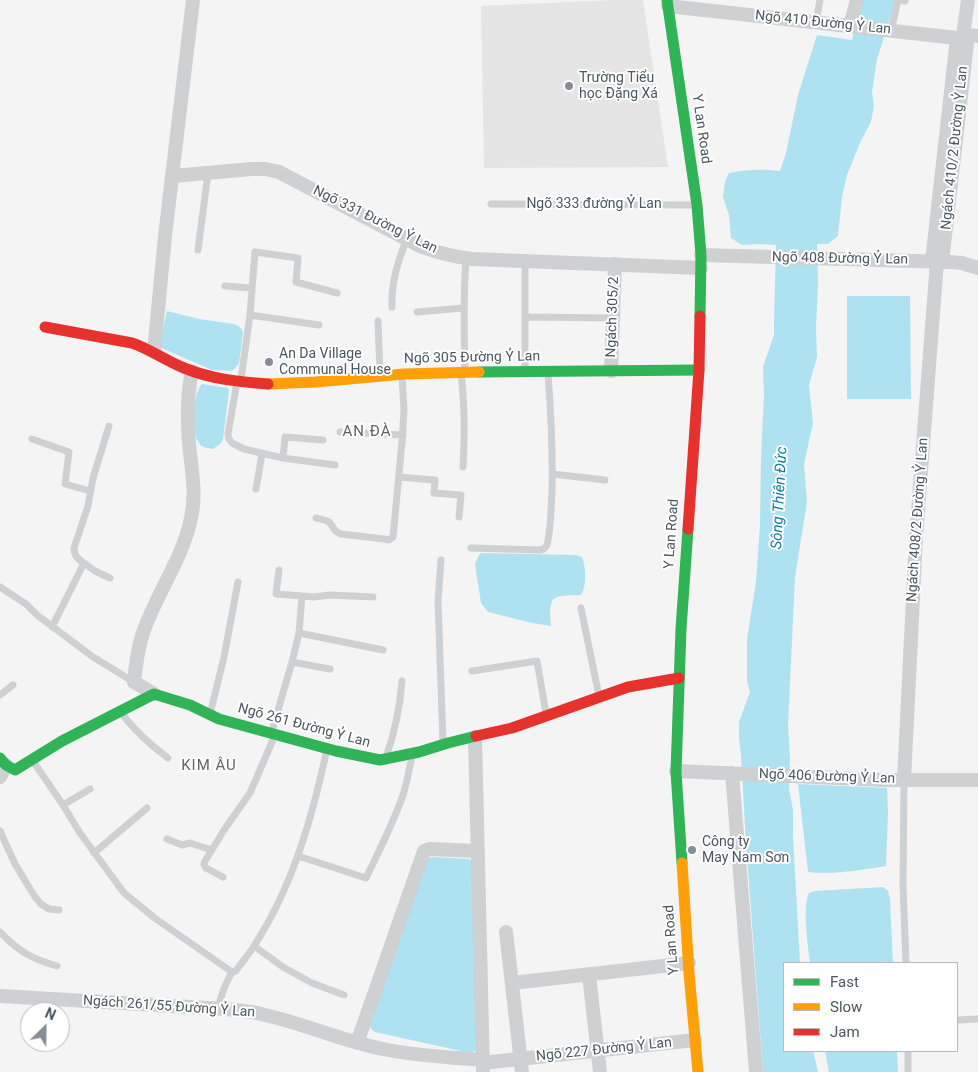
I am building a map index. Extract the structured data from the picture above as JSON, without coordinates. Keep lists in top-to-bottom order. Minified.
{"streets":{"street":["Ngõ 410 Đường Ỷ Lan","Y Lan Road","Ngách 410/2 Đường Ỷ Lan","Ngõ 331 Đường Ỷ Lan","Ngõ 408 Đường Ỷ Lan","Ngách 305/2","Ngõ 305 Đường Ỷ Lan","Ngách 408/2 Đường Ỷ Lan","Ngõ 261 Đường Ỷ Lan","Ngõ 406 Đường Ỷ Lan","Ngách 261/55 Đường Ỷ Lan","Ngõ 227 Đường Ỷ Lan"],"lane":["Ngõ 333 đường Ỷ Lan"]},"crossings":[["Ngõ 410 Đường Ỷ Lan","Y Lan Road"],["Ngõ 410 Đường Ỷ Lan","Ngách 410/2 Đường Ỷ Lan"],["Y Lan Road","Ngõ 333 đường Ỷ Lan"],["Y Lan Road","Ngõ 331 Đường Ỷ Lan"],["Y Lan Road","Ngõ 408 Đường Ỷ Lan"],["Y Lan Road","Ngõ 305 Đường Ỷ Lan"],["Y Lan Road","Ngõ 261 Đường Ỷ Lan"],["Y Lan Road","Ngõ 406 Đường Ỷ Lan"],["Y Lan Road","Ngõ 227 Đường Ỷ Lan"],["Ngách 410/2 Đường Ỷ Lan","Ngõ 408 Đường Ỷ Lan"],["Ngách 410/2 Đường Ỷ Lan","Ngách 408/2 Đường Ỷ Lan"],["Ngõ 331 Đường Ỷ Lan","Ngõ 408 Đường Ỷ Lan"],["Ngõ 331 Đường Ỷ Lan","Ngách 305/2"],["Ngõ 408 Đường Ỷ Lan","Ngách 408/2 Đường Ỷ Lan"],["Ngách 305/2","Ngõ 305 Đường Ỷ Lan"],["Ngách 408/2 Đường Ỷ Lan","Ngõ 406 Đường Ỷ Lan"],["Ngách 261/55 Đường Ỷ Lan","Ngõ 227 Đường Ỷ Lan"]],"districts":["AN ĐÀ","KIM ÂU"],"water":["Sông Thiên Đức"],"places":["Trường Tiểu học Đặng Xá","An Da Village Communal House","Công ty May Nam Sơn"],"legend":["Fast","Slow","Jam"],"north":"top right"}
